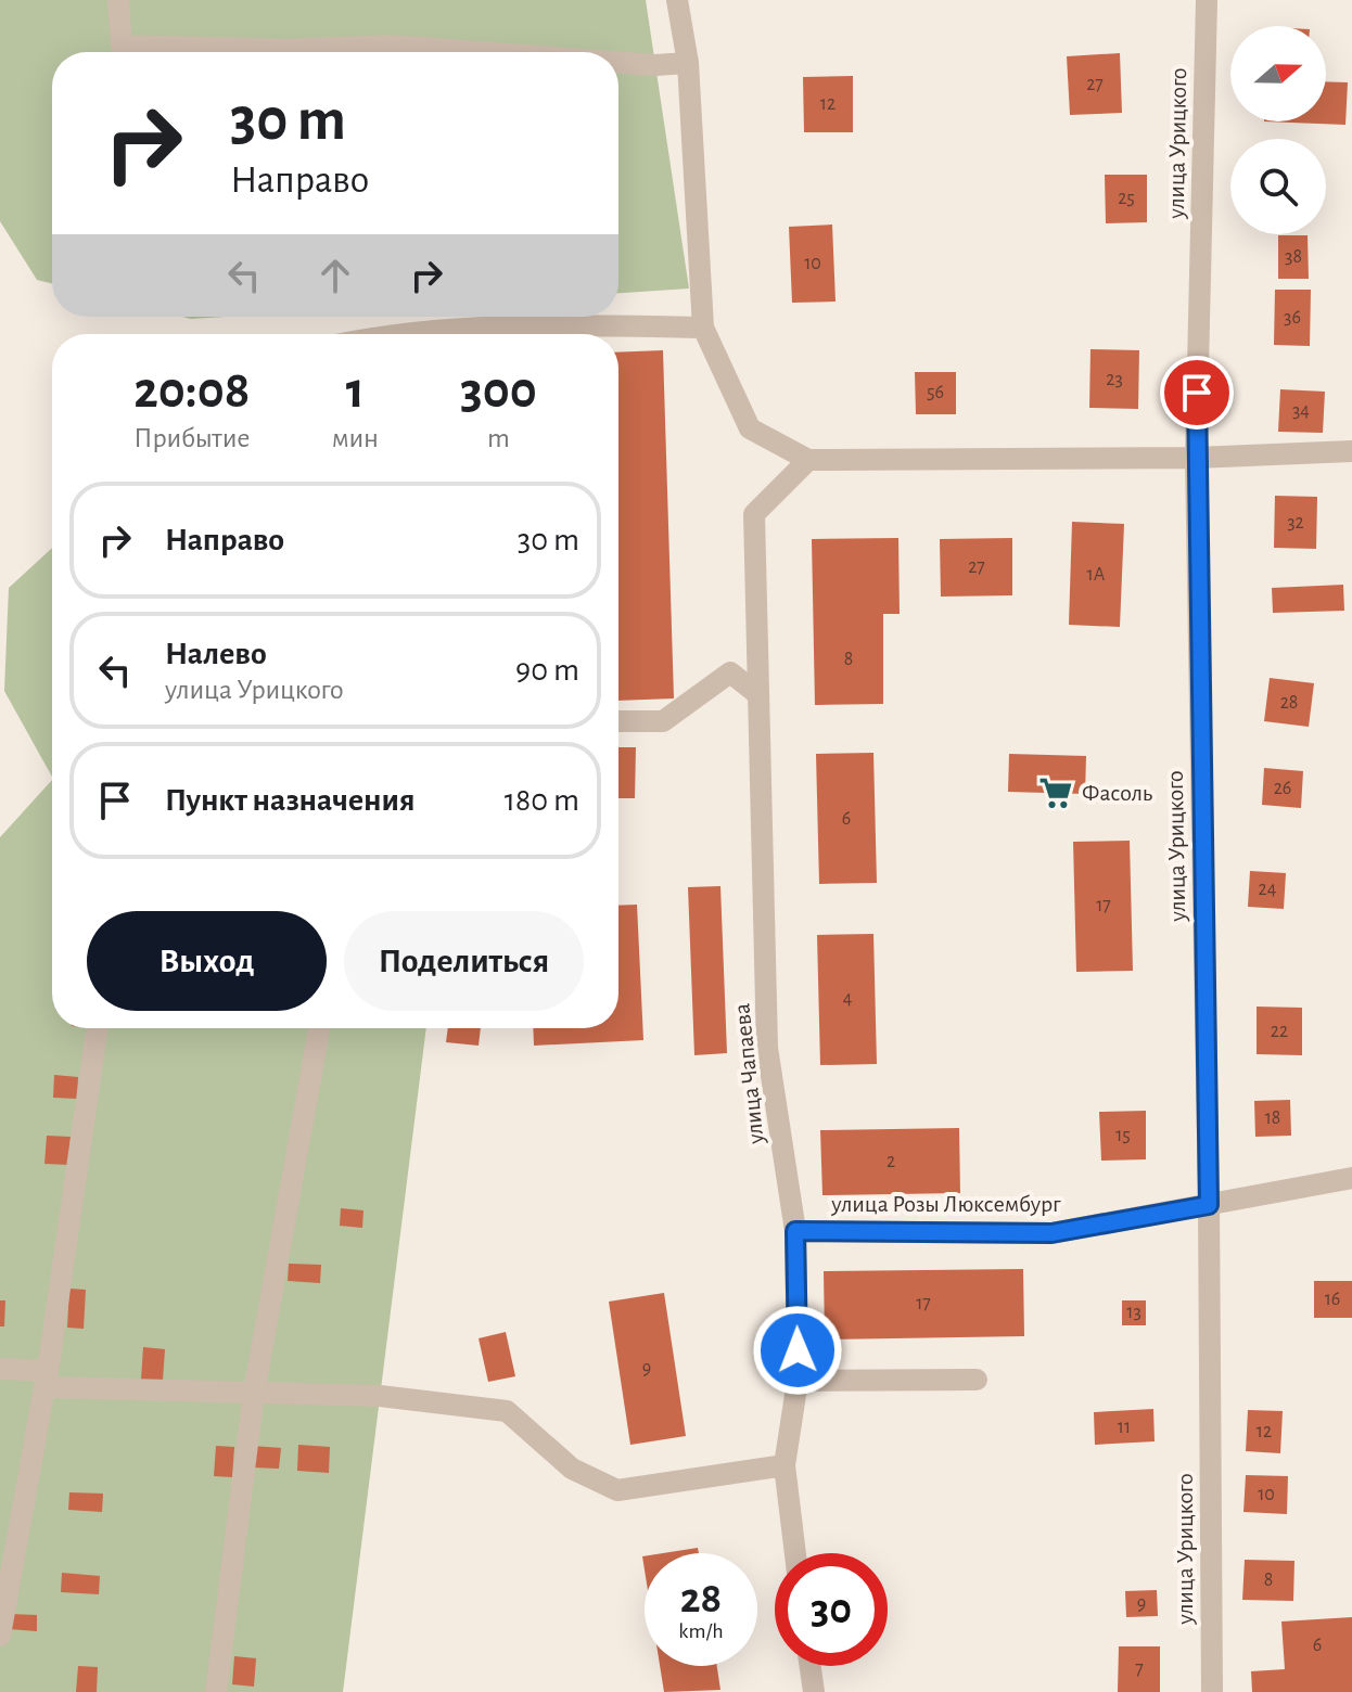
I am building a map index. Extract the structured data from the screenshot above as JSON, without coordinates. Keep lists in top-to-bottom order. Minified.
{"streets":{"street":["улица Урицкого","улица Чапаева","улица Розы Люксембург"]},"crossings":[["улица Урицкого","улица Розы Люксембург"],["улица Чапаева","улица Розы Люксембург"]],"places":{"supermarket":["Фасоль"]},"house_numbers":["27","12","25","38","10","36","23","56","34","32","27","1А","8","28","26","6","24","17","4","22","18","15","2","16","17","13","9","11","12","10","8","9","6","7"],"north":"right","page":{"turn":["30 m","Направо"],"eta":["20:08","Прибытие","1","мин","300","m"],"list":[{"name":"Направо","value":"30 m"},{"name":"Налево","note":"улица Урицкого","value":"90 m"},{"name":"Пункт назначения","value":"180 m"}],"buttons":["Выход","Поделиться"],"speed":"28 km/h","limit":"30"}}
